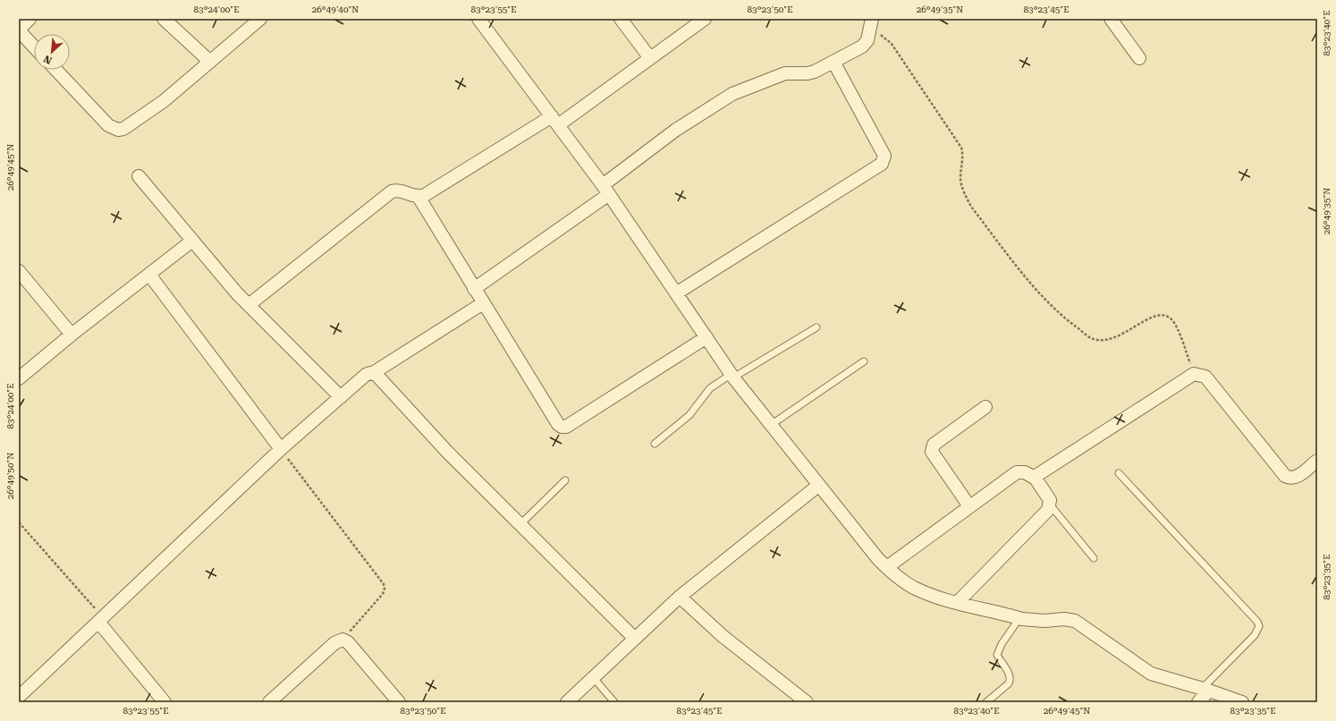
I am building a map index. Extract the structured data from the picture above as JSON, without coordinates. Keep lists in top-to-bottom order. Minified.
{"north":"bottom left","coordinates":["83°24'00\"E","26°49'40\"N","83°23'55\"E","83°23'50\"E","26°49'35\"N","83°23'45\"E","83°23'40\"E","26°49'45\"N","26°49'50\"N","83°23'35\"E"]}
